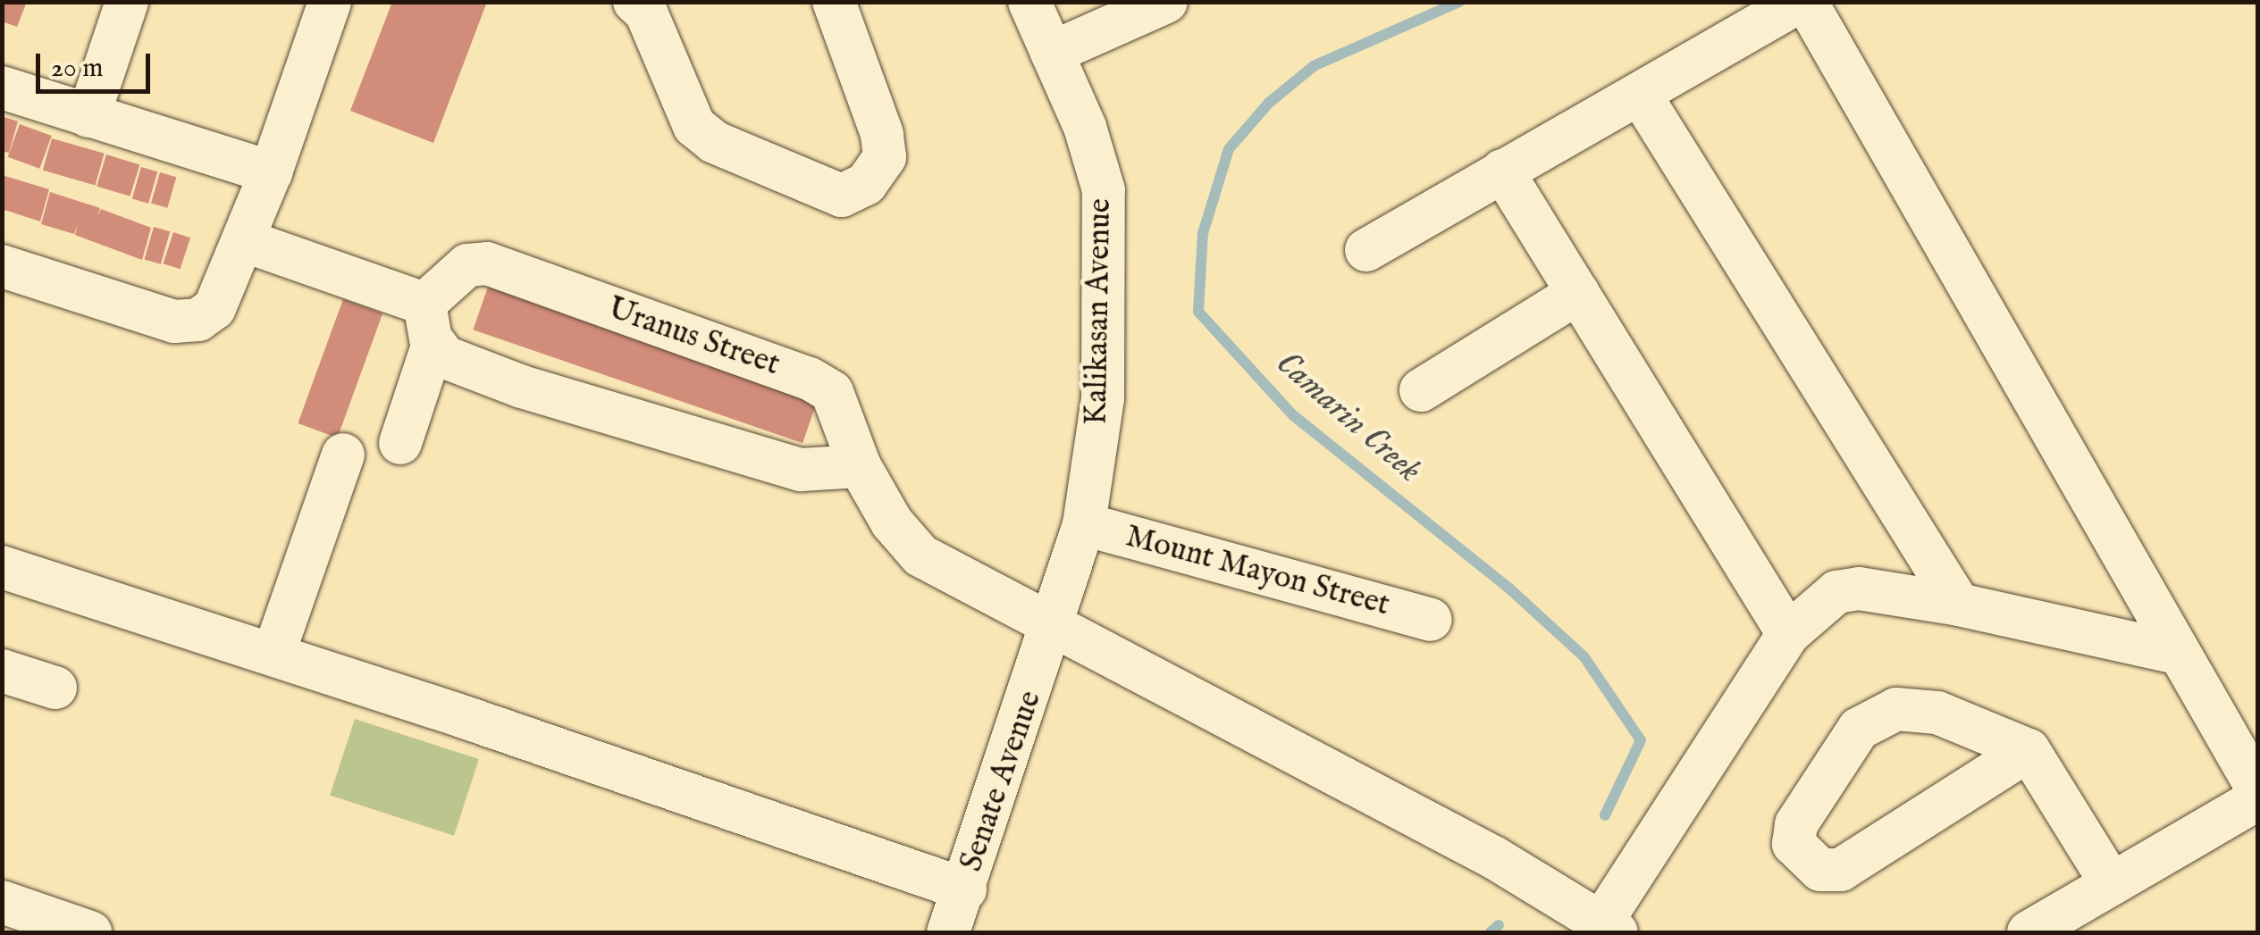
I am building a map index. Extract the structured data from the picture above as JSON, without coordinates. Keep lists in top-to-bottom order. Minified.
{"streets":{"street":["Kalikasan Avenue","Uranus Street","Mount Mayon Street","Senate Avenue"]},"crossings":[["Kalikasan Avenue","Uranus Street"],["Kalikasan Avenue","Mount Mayon Street"],["Kalikasan Avenue","Senate Avenue"],["Uranus Street","Senate Avenue"]],"water":["Camarin Creek"],"scale_bar":"20 m"}
